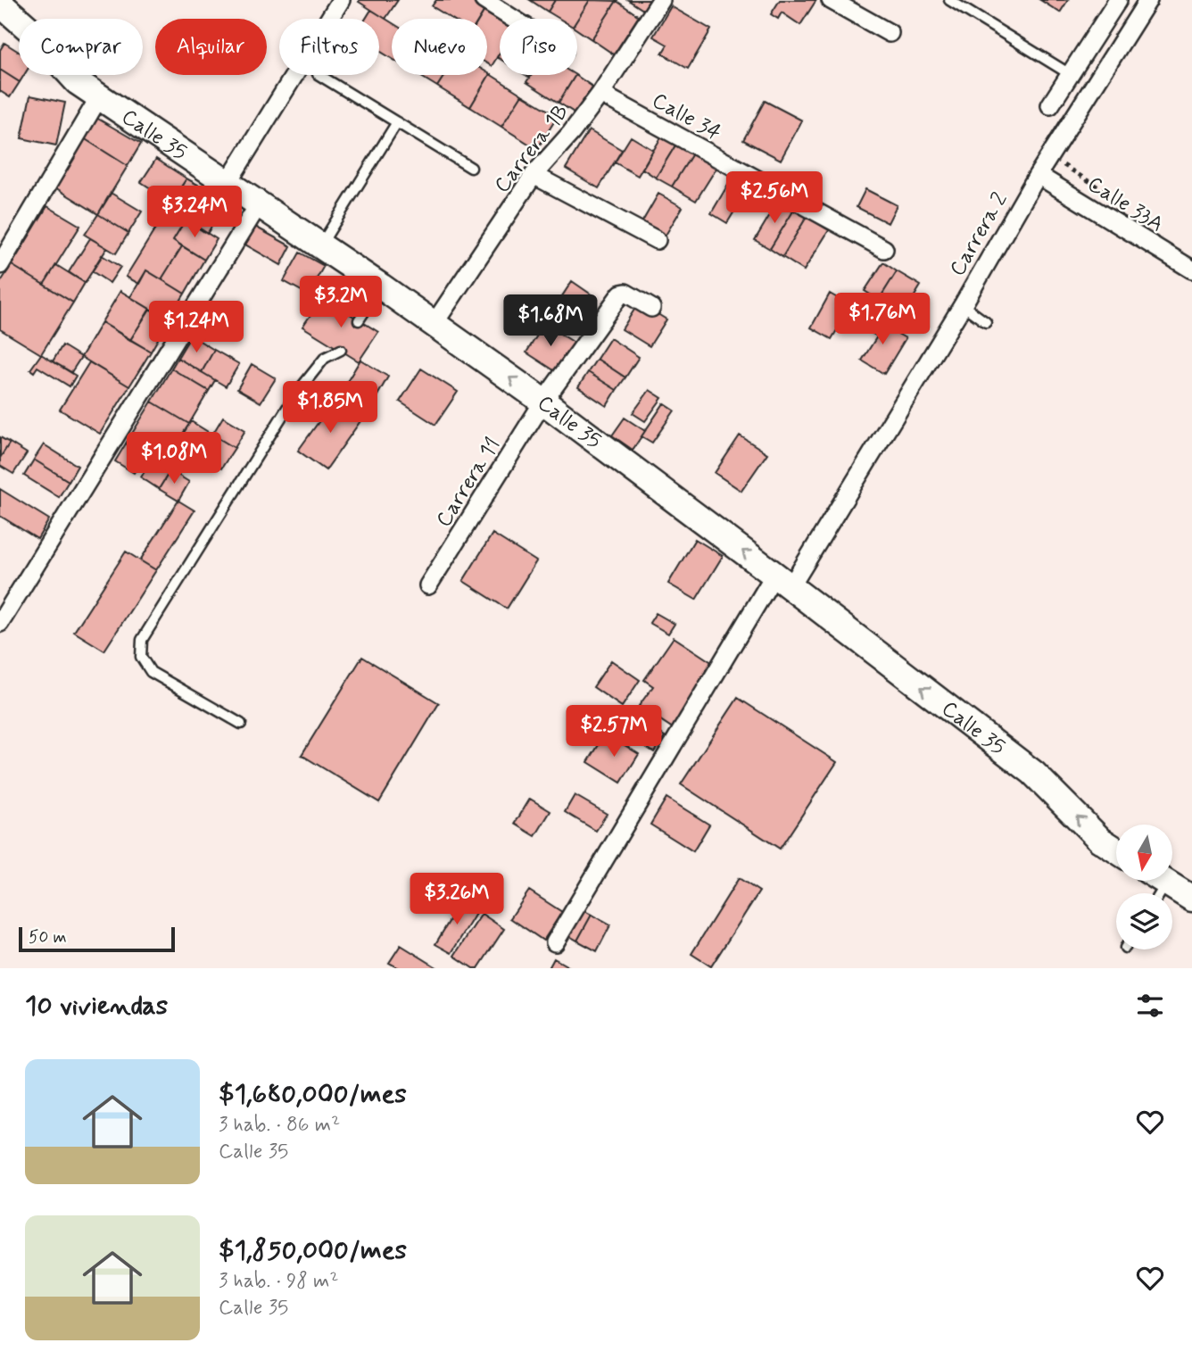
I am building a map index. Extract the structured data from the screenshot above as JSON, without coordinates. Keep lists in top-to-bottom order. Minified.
{"streets":{"street":["Calle 34","Calle 35","Carrera 1B","Calle 33A","Carrera 2","Carrera 11"]},"crossings":[["Calle 34","Carrera 1B"],["Calle 35","Carrera 1B"],["Calle 35","Carrera 2"],["Calle 35","Carrera 11"],["Calle 33A","Carrera 2"]],"one_way":["Calle 35"],"scale_bar":"50 m","north":"bottom","page":{"chip":["Comprar","Alquilar","Filtros","Nuevo","Piso"],"price":["$2.56M","$3.24M","$3.2M","$1.76M","$1.68M","$1.24M","$1.85M","$1.08M","$2.57M","$3.26M"],"scale":"50 m","heading":"10 viviendas","list":[{"name":"$1,680,000/mes","note":"3 hab. · 86 m² · Calle 35"},{"name":"$1,850,000/mes","note":"3 hab. · 98 m² · Calle 35"}]}}
